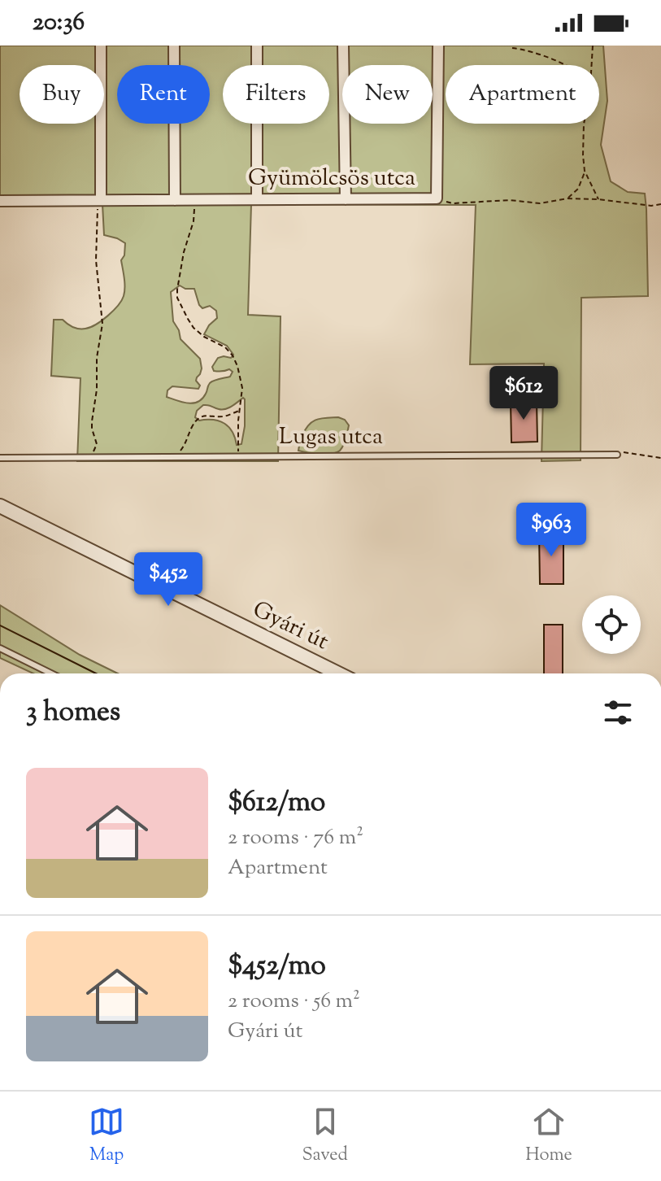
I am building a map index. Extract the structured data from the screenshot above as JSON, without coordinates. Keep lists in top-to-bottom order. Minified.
{"streets":{"street":["Gyümölcsös utca","Gyári út"],"lane":["Lugas utca"]},"page":{"status":"20:36","chip":["Buy","Rent","Filters","New","Apartment"],"price":["$612","$963","$452"],"heading":"3 homes","list":[{"name":"$612/mo","note":"2 rooms · 76 m² · Apartment"},{"name":"$452/mo","note":"2 rooms · 56 m² · Gyári út"}],"tabs":["Map","Saved","Home"]}}
